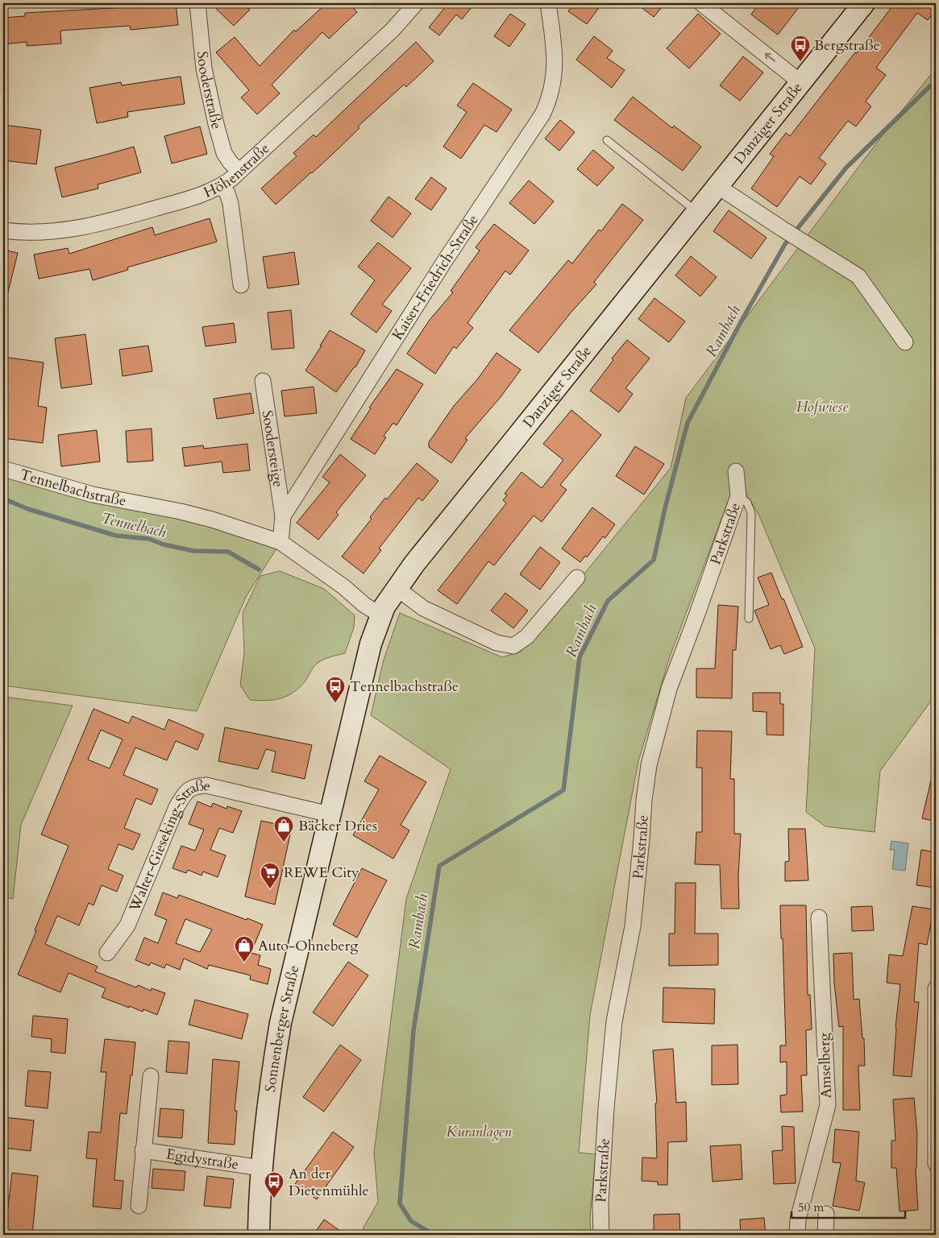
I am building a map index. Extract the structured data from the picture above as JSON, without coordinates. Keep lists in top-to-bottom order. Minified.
{"streets":{"main road":["Danziger Straße","Sonnenberger Straße"],"street":["Sooderstraße","Höhenstraße","Kaiser-Friedrich-Straße","Soodersteige","Tennelbachstraße","Parkstraße","Walter-Gieseking-Straße","Amselberg","Egidystraße"]},"crossings":[["Sooderstraße","Höhenstraße"],["Danziger Straße","Tennelbachstraße"],["Danziger Straße","Sonnenberger Straße"],["Kaiser-Friedrich-Straße","Soodersteige"],["Kaiser-Friedrich-Straße","Tennelbachstraße"],["Tennelbachstraße","Sonnenberger Straße"],["Walter-Gieseking-Straße","Sonnenberger Straße"],["Sonnenberger Straße","Egidystraße"]],"water":["Rambach","Tennelbach"],"parks":["Hofwiese","Kuranlagen"],"places":{"bus stop":["Bergstraße","Tennelbachstraße","An der Dietenmühle"],"shop":["Bäcker Dries","Auto-Ohneberg"],"supermarket":["REWE City"]},"scale_bar":"50 m"}
